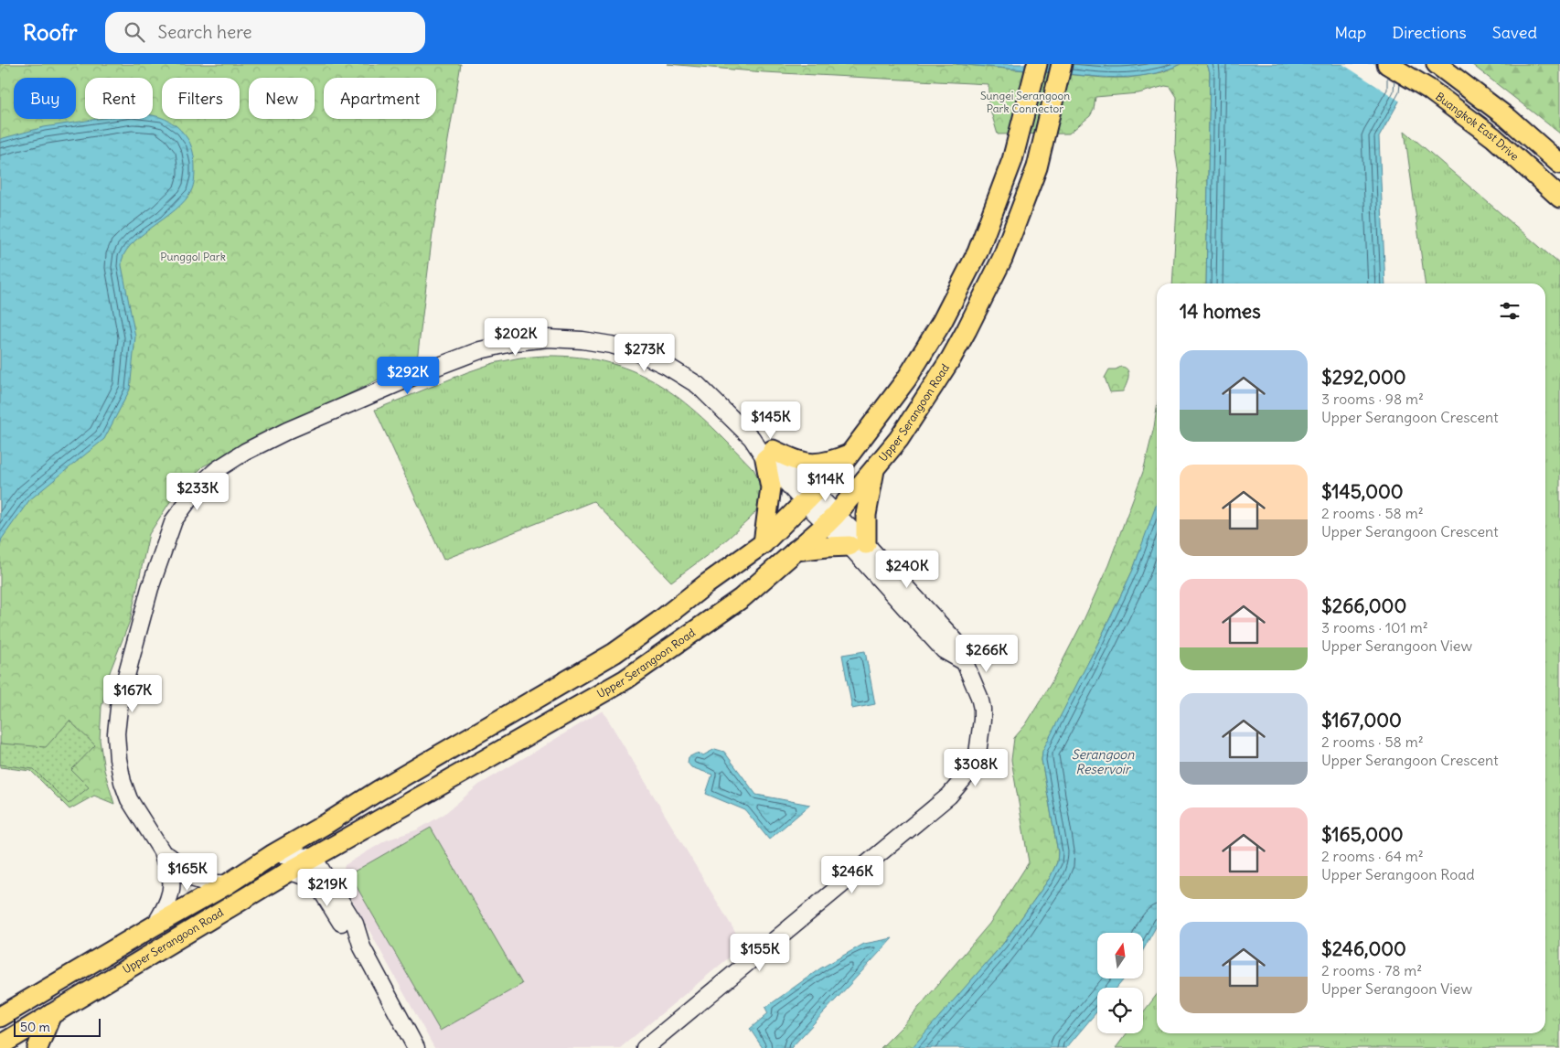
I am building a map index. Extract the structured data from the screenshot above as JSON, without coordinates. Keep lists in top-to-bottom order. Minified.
{"streets":{"main road":["Buangkok East Drive","Upper Serangoon Road"]},"water":["Serangoon Reservoir"],"parks":["Sungei Serangoon Park Connector","Punggol Park"],"scale_bar":"50 m","north":"top","page":{"header":"Roofr","search":"Search here","nav":["Map","Directions","Saved"],"chip":["Buy","Rent","Filters","New","Apartment"],"heading":"14 homes","price":["$202K","$273K","$292K","$145K","$114K","$233K","$240K","$266K","$167K","$308K","$165K","$246K","$219K","$155K"],"list":[{"name":"$292,000","note":"3 rooms · 98 m² · Upper Serangoon Crescent"},{"name":"$145,000","note":"2 rooms · 58 m² · Upper Serangoon Crescent"},{"name":"$266,000","note":"3 rooms · 101 m² · Upper Serangoon View"},{"name":"$167,000","note":"2 rooms · 58 m² · Upper Serangoon Crescent"},{"name":"$165,000","note":"2 rooms · 64 m² · Upper Serangoon Road"},{"name":"$246,000","note":"2 rooms · 78 m² · Upper Serangoon View"}],"scale":"50 m"}}
